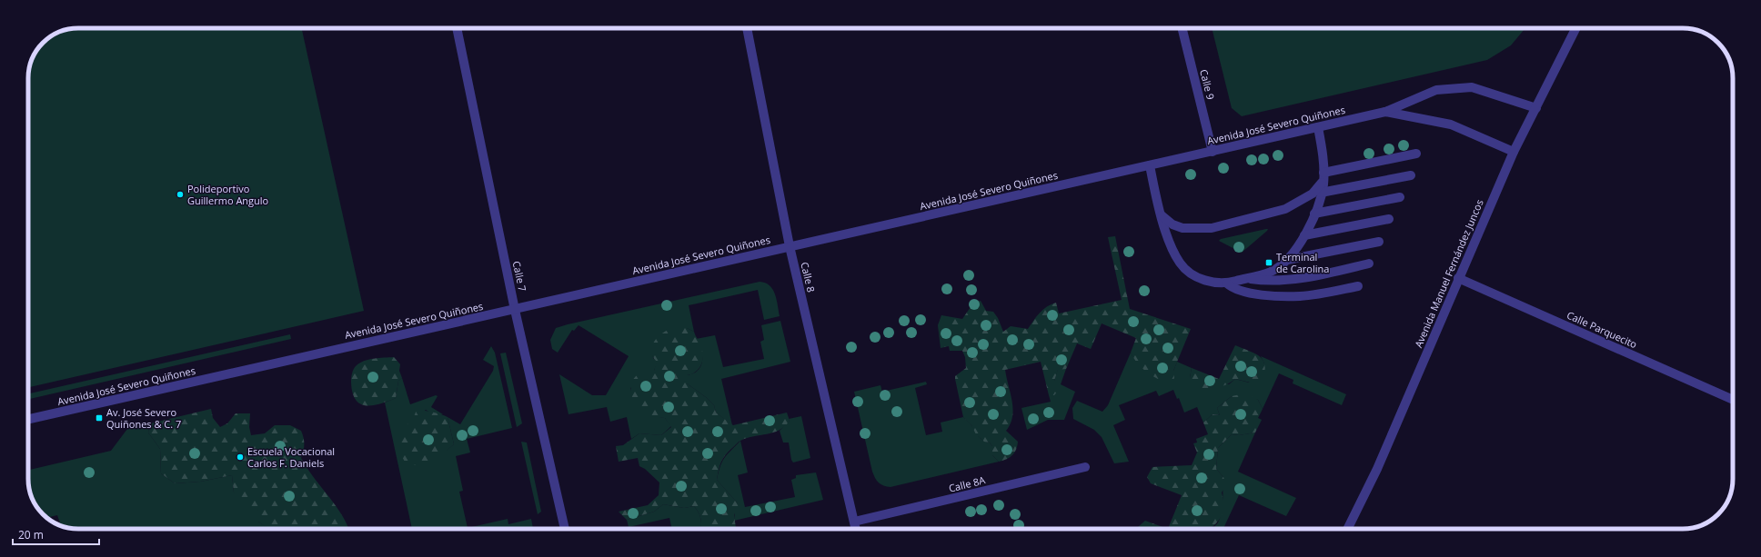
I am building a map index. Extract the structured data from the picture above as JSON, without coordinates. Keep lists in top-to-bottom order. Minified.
{"streets":{"street":["Calle 9","Avenida José Severo Quiñones","Avenida Manuel Fernández Juncos","Calle 7","Calle 8","Calle Parquecito","Calle 8A"]},"crossings":[["Calle 9","Avenida José Severo Quiñones"],["Avenida José Severo Quiñones","Avenida Manuel Fernández Juncos"],["Avenida José Severo Quiñones","Calle 7"],["Avenida José Severo Quiñones","Calle 8"],["Avenida Manuel Fernández Juncos","Calle Parquecito"],["Calle 8","Calle 8A"]],"places":{"other":["Polideportivo Guillermo Angulo","Escuela Vocacional Carlos F. Daniels"],"transit":["Terminal de Carolina","Av. José Severo Quiñones & C. 7"]},"scale_bar":"20 m"}
